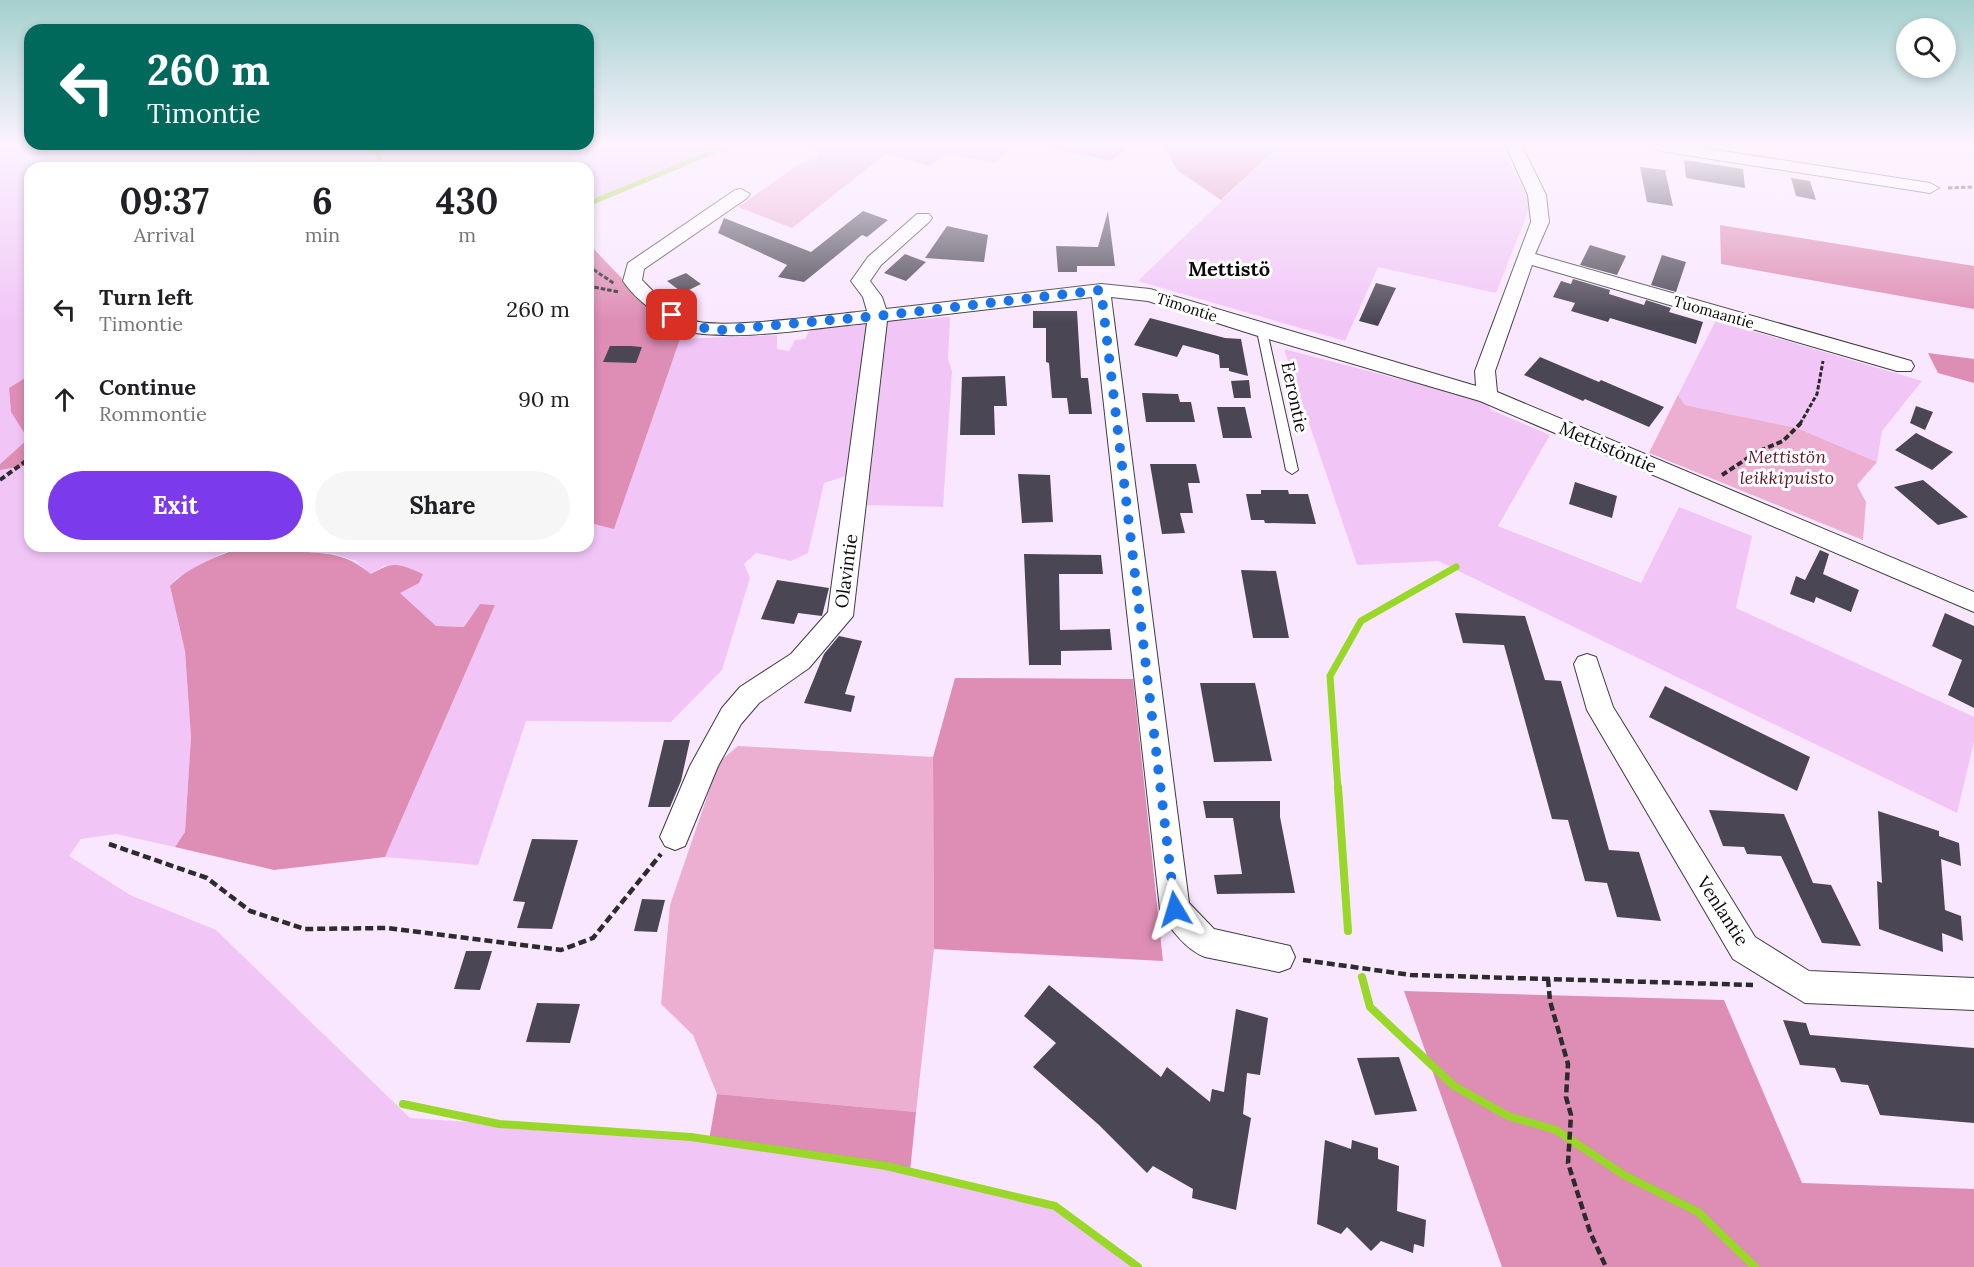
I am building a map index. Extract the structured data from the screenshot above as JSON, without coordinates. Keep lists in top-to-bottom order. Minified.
{"streets":{"street":["Timontie","Tuomaantie","Mettistöntie","Olavintie","Venlantie"],"lane":["Eerontie"]},"crossings":[["Timontie","Eerontie"],["Timontie","Mettistöntie"],["Timontie","Olavintie"]],"districts":["Mettistö"],"parks":["Mettistön leikkipuisto"],"page":{"turn":["260 m","Timontie"],"eta":["09:37","Arrival","6","min","430","m"],"list":[{"name":"Turn left","note":"Timontie","value":"260 m"},{"name":"Continue","note":"Rommontie","value":"90 m"}],"buttons":["Exit","Share"]}}
